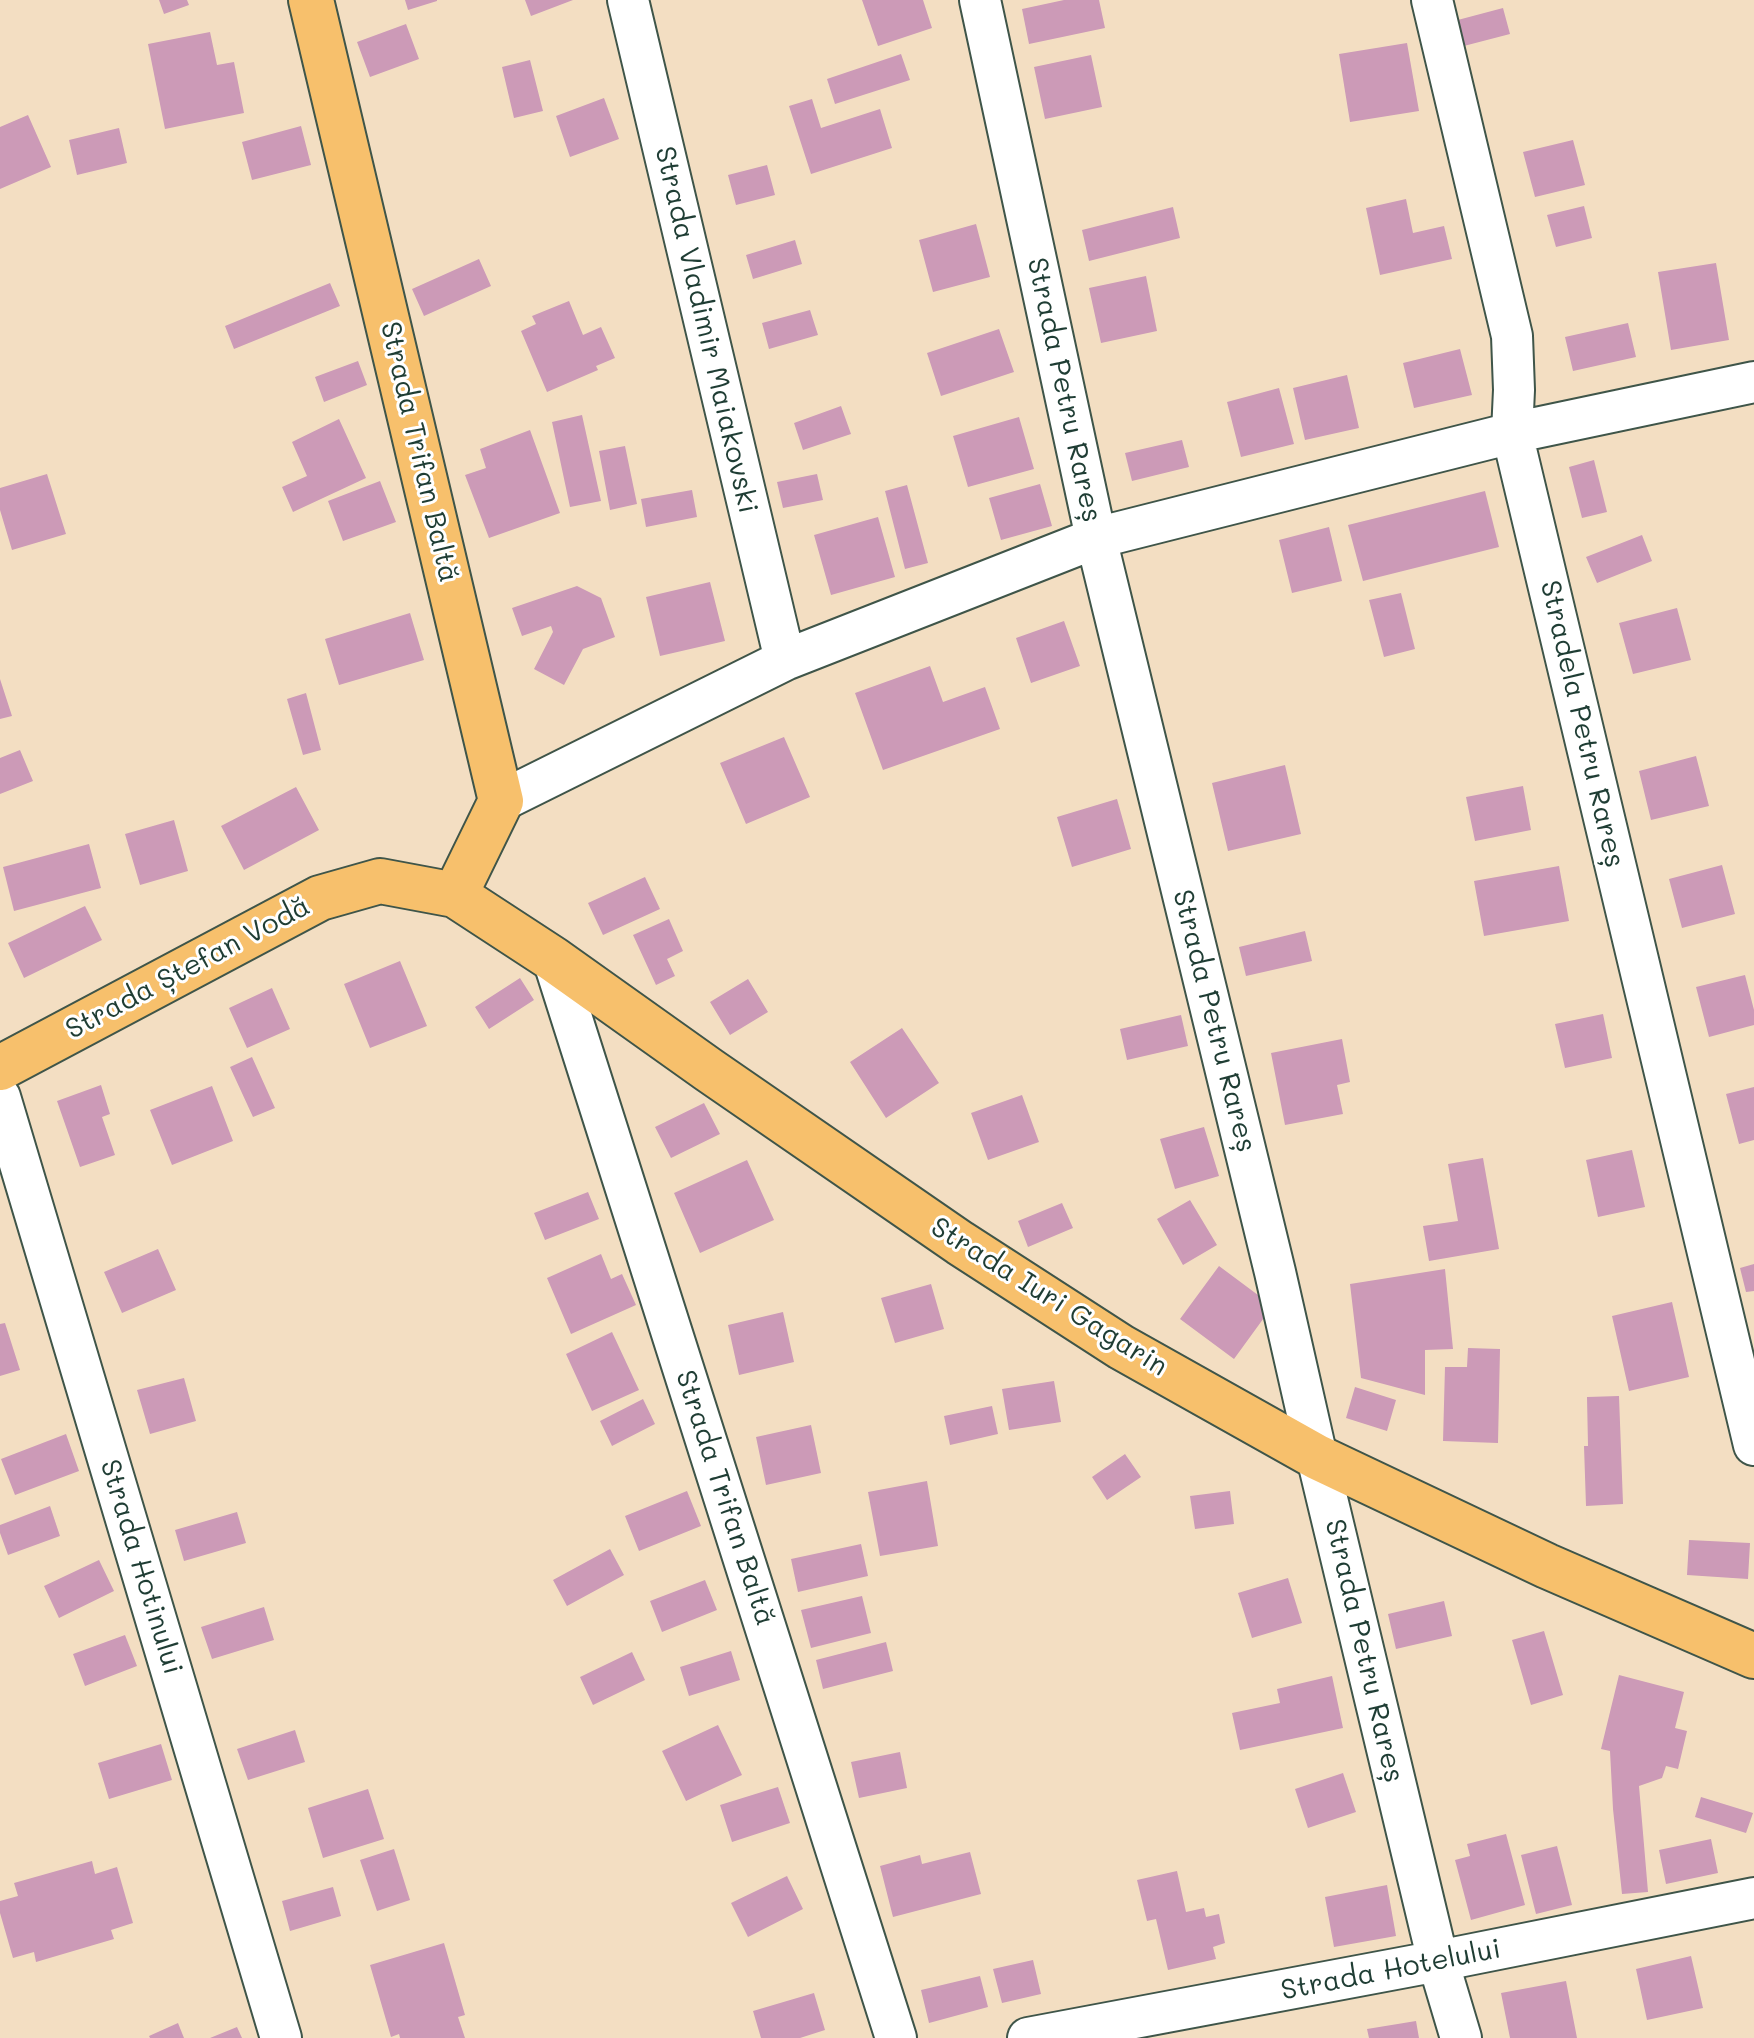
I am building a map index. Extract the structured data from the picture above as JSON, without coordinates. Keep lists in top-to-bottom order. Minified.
{"streets":{"main road":["Strada Trifan Baltă","Strada Ștefan Vodă","Strada Iuri Gagarin"],"street":["Strada Vladimir Maiakovski","Strada Petru Rareș","Stradela Petru Rareș","Strada Hotinului","Strada Hotelului"]},"crossings":[["Strada Petru Rareș","Strada Iuri Gagarin"],["Strada Petru Rareș","Strada Hotelului"],["Strada Trifan Baltă","Strada Iuri Gagarin"],["Strada Ștefan Vodă","Strada Iuri Gagarin"]]}
